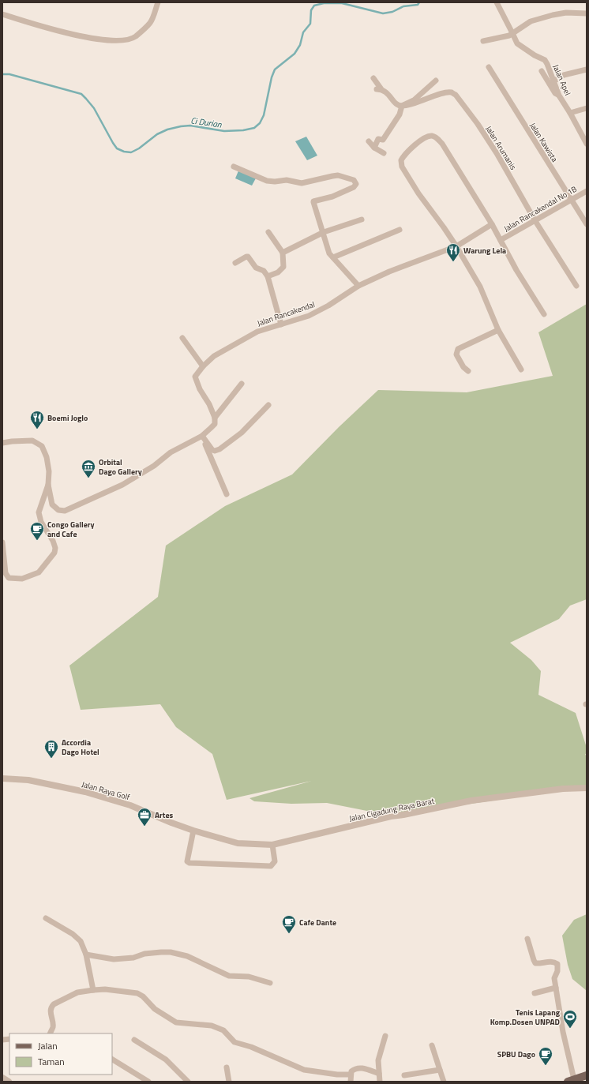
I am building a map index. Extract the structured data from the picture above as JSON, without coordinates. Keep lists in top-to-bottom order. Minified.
{"streets":{"street":["Jalan Apel","Jalan Kawista","Jalan Arumanis","Jalan Rancakendal No 1B","Jalan Rancakendal","Jalan Raya Golf","Jalan Cigadung Raya Barat"]},"crossings":[["Jalan Kawista","Jalan Rancakendal No 1B"],["Jalan Arumanis","Jalan Rancakendal No 1B"],["Jalan Raya Golf","Jalan Cigadung Raya Barat"]],"water":["Ci Durian"],"places":{"restaurant":["Warung Lela","Boemi Joglo"],"museum":["Orbital Dago Gallery"],"cafe":["Congo Gallery and Cafe","Cafe Dante","SPBU Dago"],"building":["Accordia Dago Hotel"],"office":["Artes"],"sports":["Tenis Lapang Komp.Dosen UNPAD"]},"legend":["Jalan","Taman"]}
